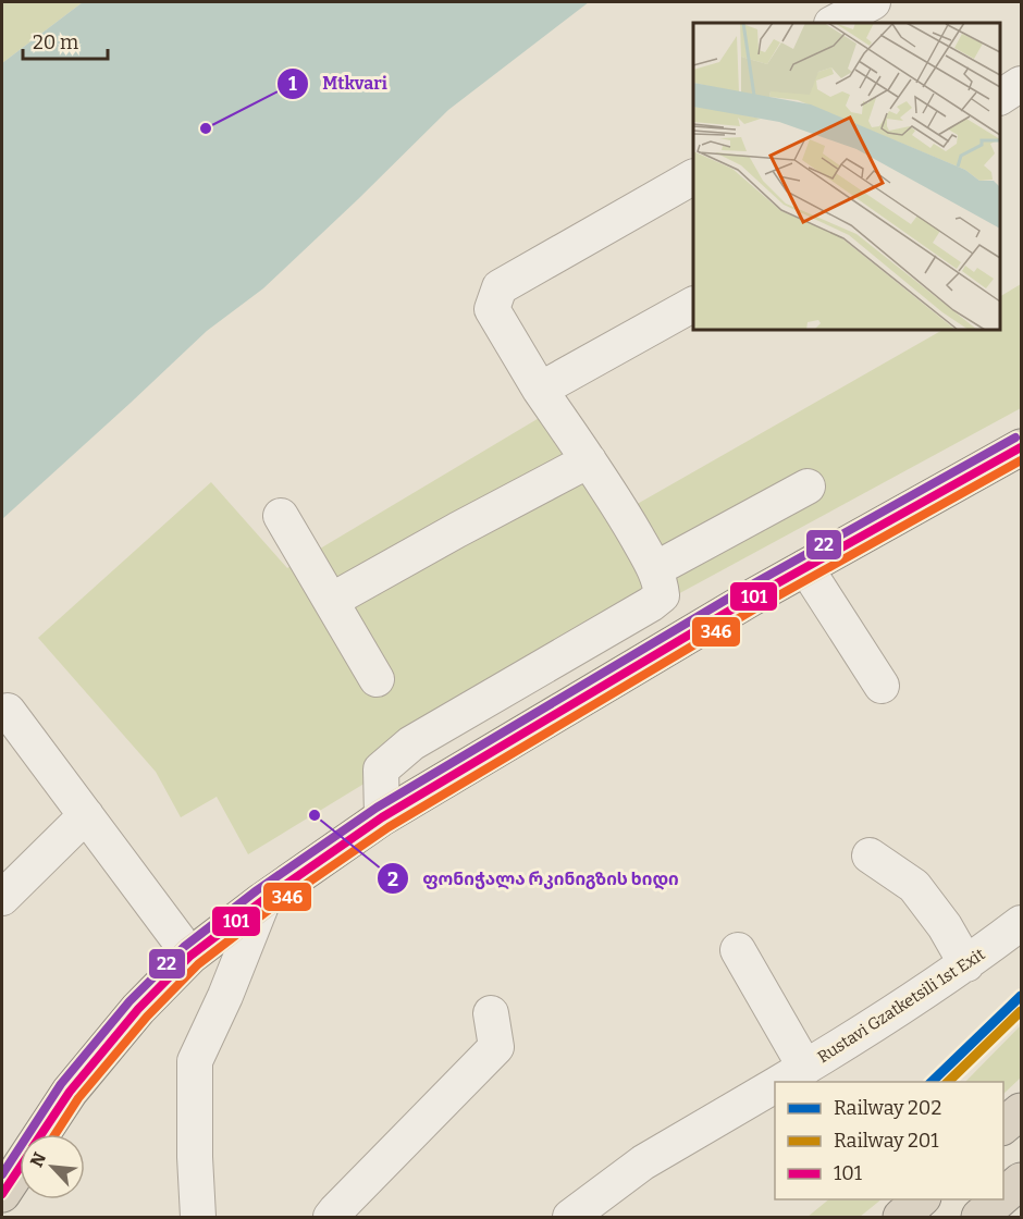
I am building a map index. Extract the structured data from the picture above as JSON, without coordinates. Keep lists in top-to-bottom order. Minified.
{"streets":{"street":["Rustavi Gzatketsili 1st Exit"]},"places":["Mtkvari","ფონიჭალა რკინიგზის ხიდი"],"lines":["transit line 22","transit line 101","transit line 346","rail line 202","rail line 201"],"legend":["Railway 202","Railway 201","101"],"scale_bar":"20 m","north":"top left"}
